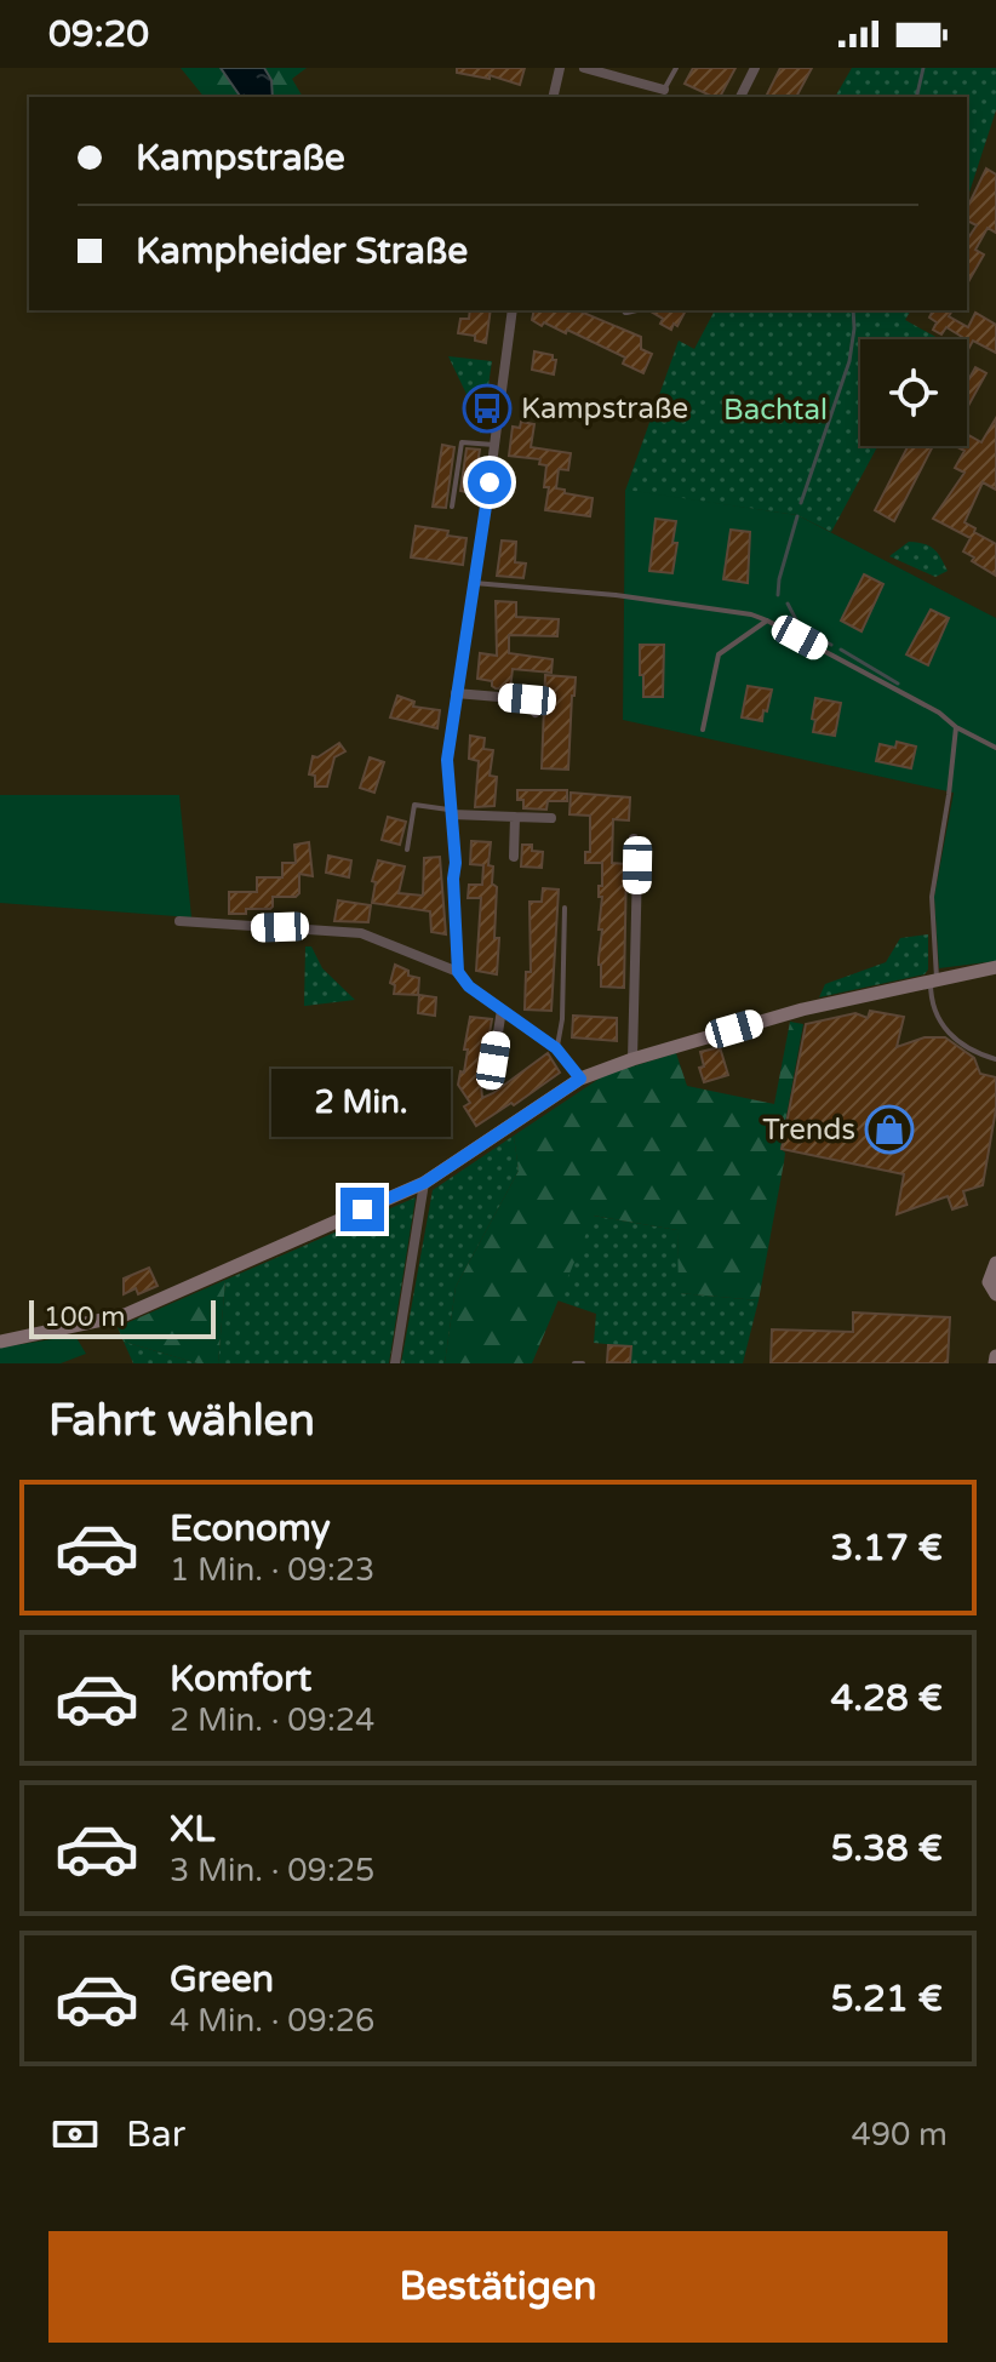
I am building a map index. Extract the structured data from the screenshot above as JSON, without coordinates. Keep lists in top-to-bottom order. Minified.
{"parks":["Bachtal"],"places":{"bus stop":["Kampstraße"],"shop":["Trends"]},"scale_bar":"100 m","page":{"status":"09:20","banner":["Kampstraße","Kampheider Straße"],"bubble":"2 Min.","scale":"100 m","heading":"Fahrt wählen","list":[{"name":"Economy","note":"1 Min. · 09:23","value":"3.17 €"},{"name":"Komfort","note":"2 Min. · 09:24","value":"4.28 €"},{"name":"XL","note":"3 Min. · 09:25","value":"5.38 €"},{"name":"Green","note":"4 Min. · 09:26","value":"5.21 €"}],"pay":["Bar","490 m"],"buttons":"Bestätigen"}}
